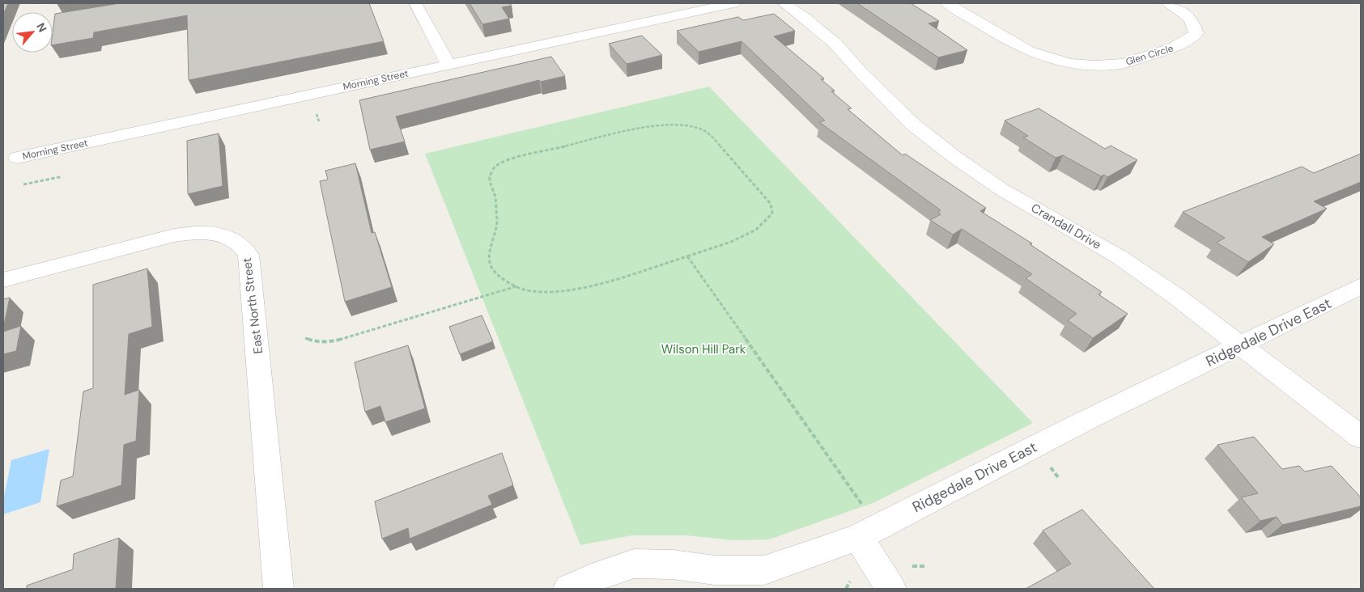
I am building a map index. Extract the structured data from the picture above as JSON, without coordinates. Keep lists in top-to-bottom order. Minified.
{"streets":{"street":["Glen Circle","Morning Street","Crandall Drive","East North Street","Ridgedale Drive East"]},"crossings":[["Crandall Drive","Ridgedale Drive East"]],"parks":["Wilson Hill Park"],"north":"top right"}
